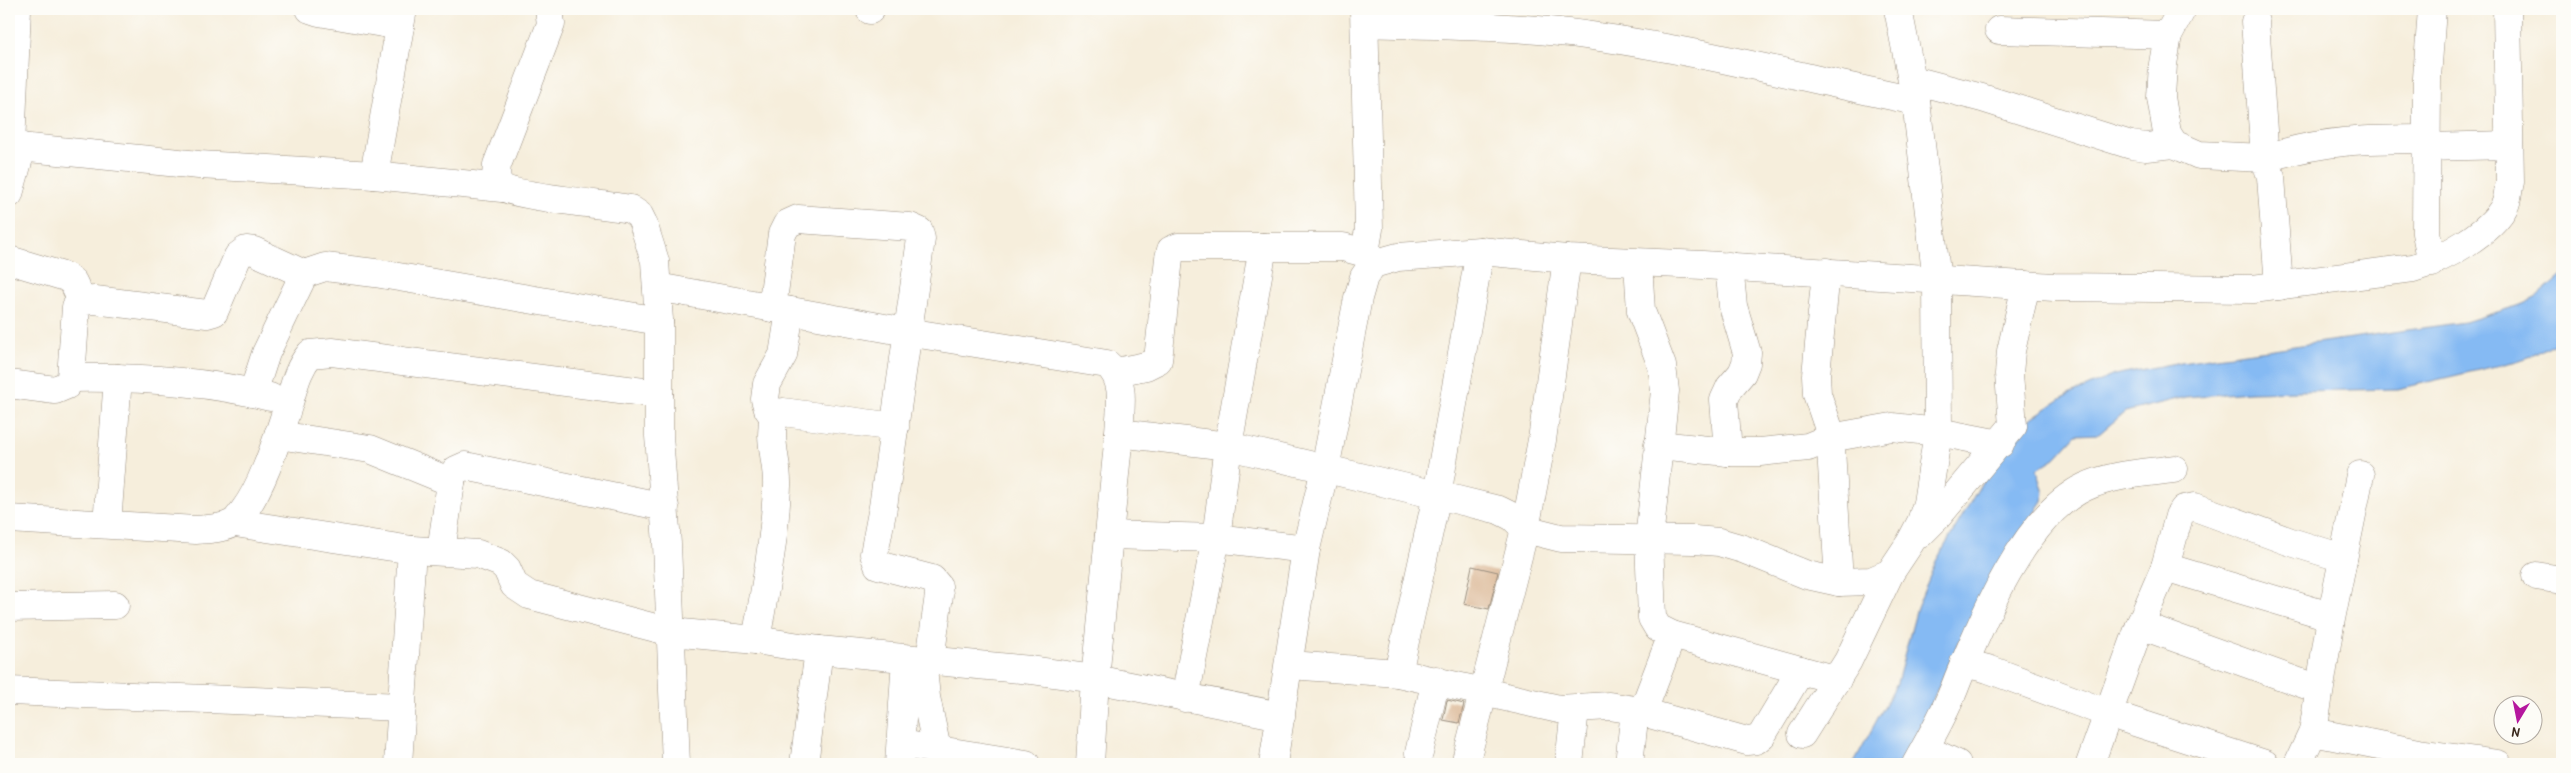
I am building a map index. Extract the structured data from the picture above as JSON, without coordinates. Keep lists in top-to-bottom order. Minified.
{"north":"bottom"}
